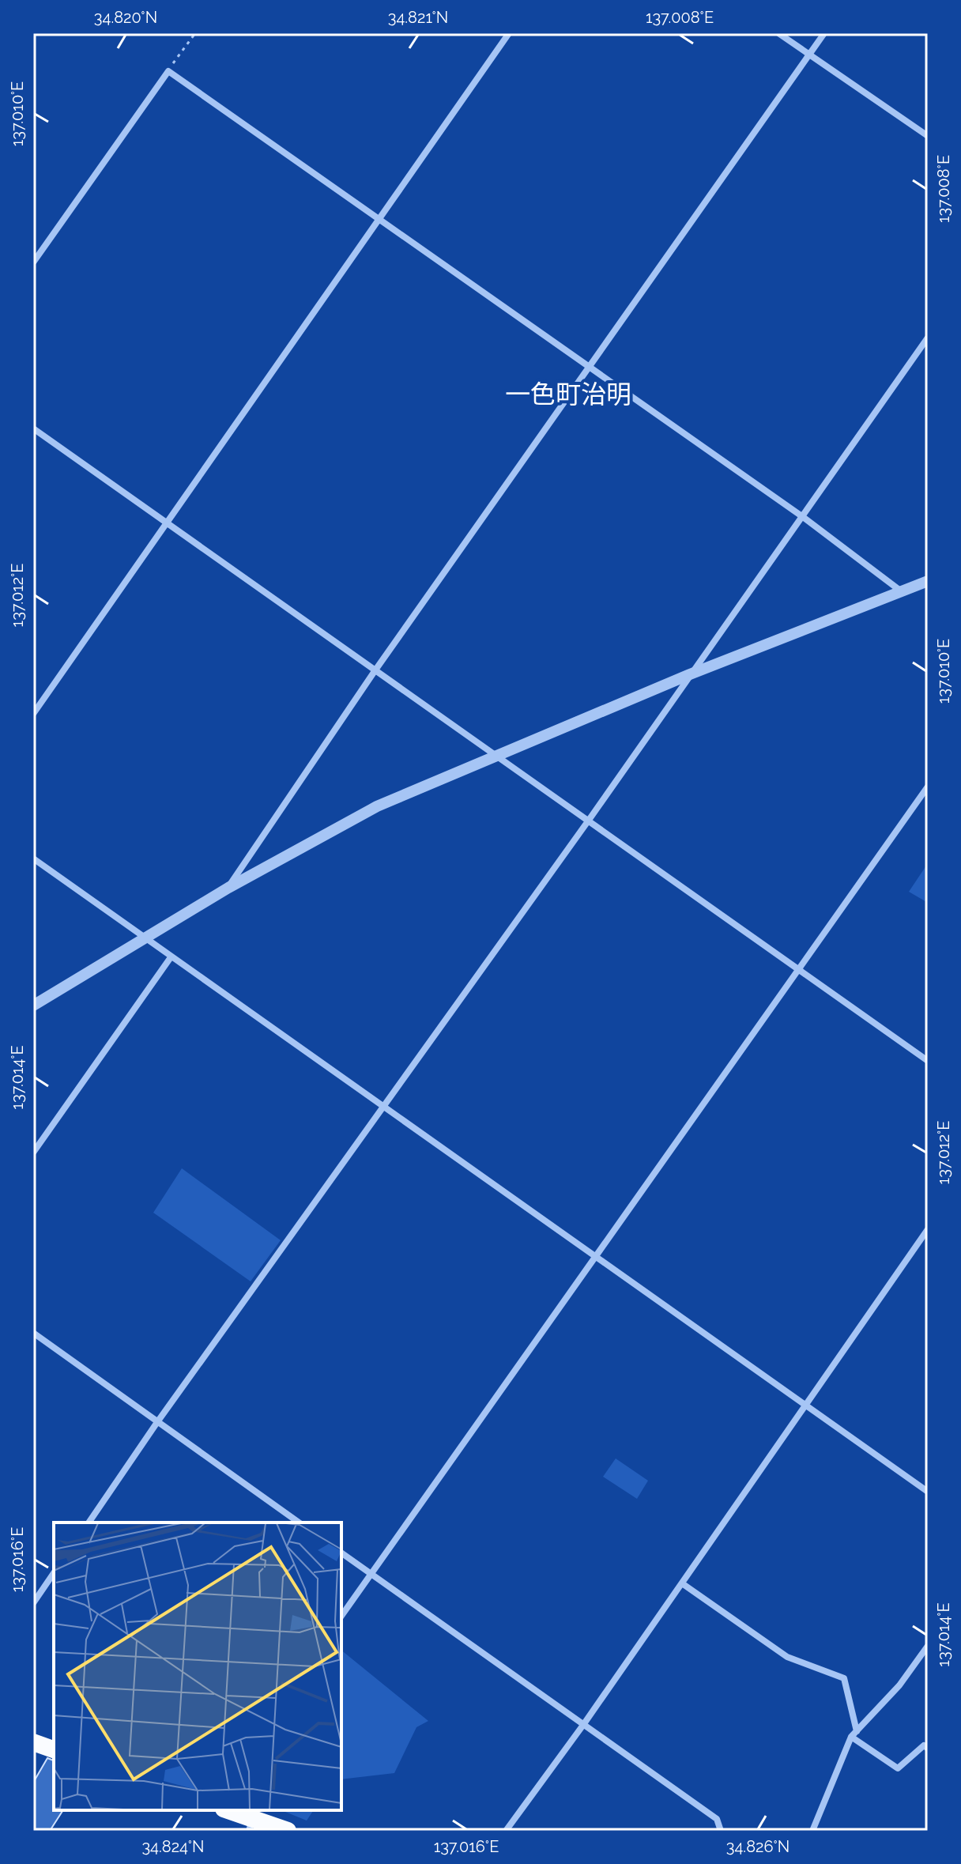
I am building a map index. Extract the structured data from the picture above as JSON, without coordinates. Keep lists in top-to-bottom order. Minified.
{"districts":["一色町治明"],"coordinates":["34.820°N","34.821°N","137.008°E","137.010°E","137.012°E","137.014°E","137.016°E","34.824°N","34.826°N"]}
